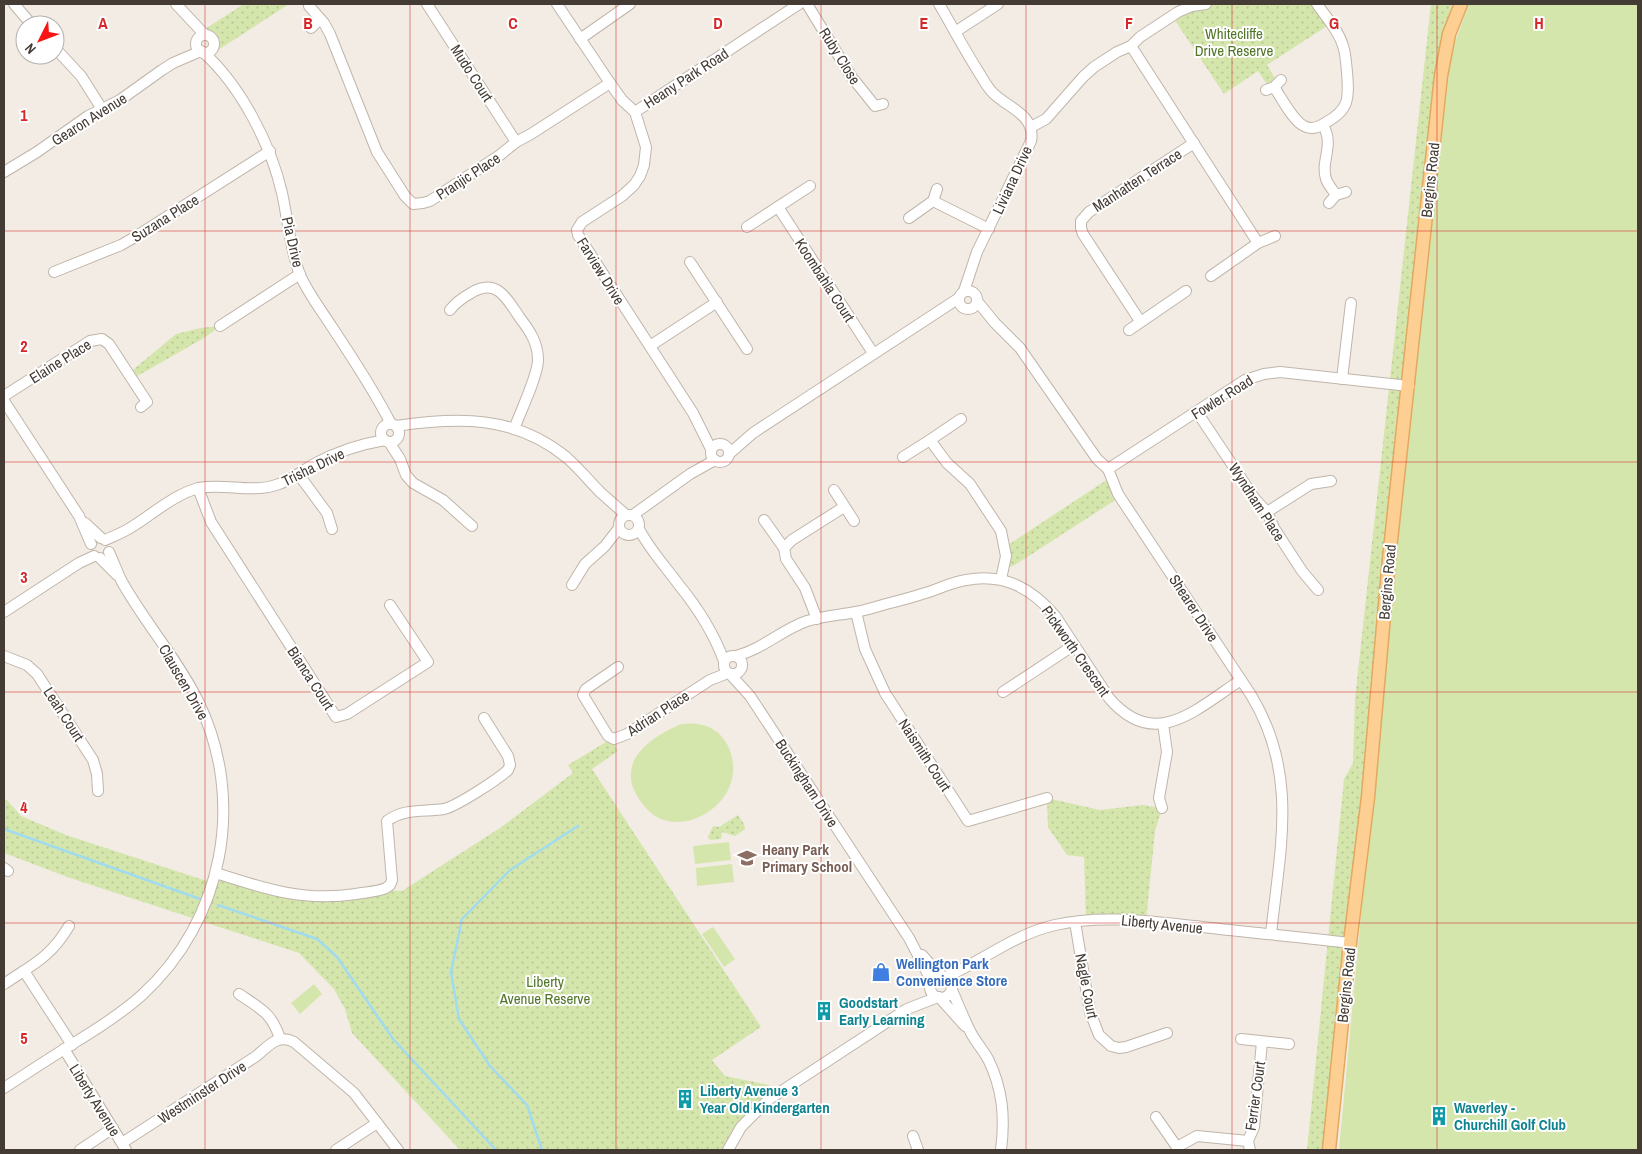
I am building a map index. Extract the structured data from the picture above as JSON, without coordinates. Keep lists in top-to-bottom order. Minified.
{"streets":{"main road":["Bergins Road"],"street":["Ruby Close","Mudo Court","Heany Park Road","Gearon Avenue","Pranjic Place","Liviana Drive","Manhatten Terrace","Suzana Place","Pia Drive","Farview Drive","Koombahla Court","Elaine Place","Fowler Road","Trisha Drive","Wyndham Place","Shearer Drive","Pickworth Crescent","Bianca Court","Clauscen Drive","Adrian Place","Leah Court","Naismith Court","Buckingham Drive","Liberty Avenue","Nagle Court","Westminster Drive","Ferrier Court"]},"crossings":[["Mudo Court","Pranjic Place"],["Heany Park Road","Pranjic Place"],["Heany Park Road","Farview Drive"],["Gearon Avenue","Pia Drive"],["Liviana Drive","Shearer Drive"],["Bergins Road","Fowler Road"],["Bergins Road","Liberty Avenue"],["Suzana Place","Pia Drive"],["Pia Drive","Trisha Drive"],["Fowler Road","Wyndham Place"],["Fowler Road","Shearer Drive"],["Trisha Drive","Pickworth Crescent"],["Trisha Drive","Bianca Court"],["Trisha Drive","Clauscen Drive"],["Trisha Drive","Adrian Place"],["Trisha Drive","Buckingham Drive"],["Shearer Drive","Pickworth Crescent"],["Shearer Drive","Liberty Avenue"],["Pickworth Crescent","Adrian Place"],["Pickworth Crescent","Naismith Court"],["Pickworth Crescent","Buckingham Drive"],["Clauscen Drive","Liberty Avenue"],["Adrian Place","Buckingham Drive"],["Buckingham Drive","Liberty Avenue"],["Liberty Avenue","Nagle Court"],["Liberty Avenue","Westminster Drive"]],"parks":["Whitecliffe Drive Reserve","Liberty Avenue Reserve"],"places":{"school or university":["Heany Park Primary School"],"shop":["Wellington Park Convenience Store"],"building":["Goodstart Early Learning","Liberty Avenue 3 Year Old Kindergarten","Waverley - Churchill Golf Club"]},"north":"bottom left","grid":{"columns":["A","B","C","D","E","F","G","H"],"rows":["1","2","3","4","5"]}}
